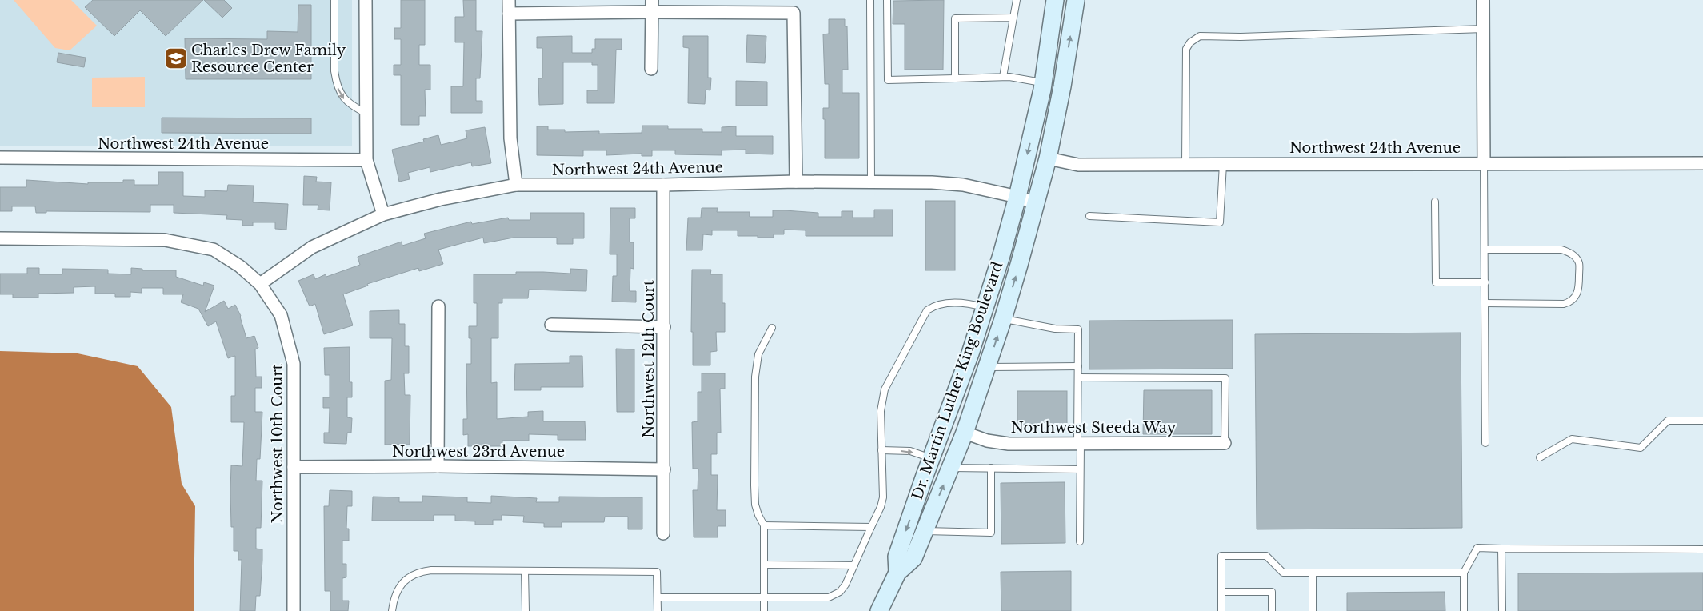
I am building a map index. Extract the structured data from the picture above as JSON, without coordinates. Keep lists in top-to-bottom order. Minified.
{"streets":{"main road":["Dr. Martin Luther King Boulevard"],"street":["Northwest 24th Avenue","Northwest 12th Court","Northwest Steeda Way","Northwest 10th Court","Northwest 23rd Avenue"]},"crossings":[["Northwest 24th Avenue","Northwest 12th Court"],["Northwest 24th Avenue","Dr. Martin Luther King Boulevard"],["Northwest 24th Avenue","Northwest 10th Court"],["Northwest 12th Court","Northwest 23rd Avenue"],["Dr. Martin Luther King Boulevard","Northwest Steeda Way"],["Northwest 10th Court","Northwest 23rd Avenue"]],"places":{"school or university":["Charles Drew Family Resource Center"]}}
